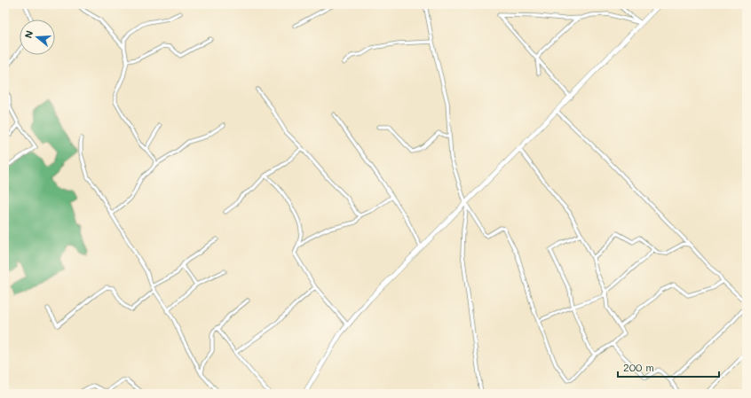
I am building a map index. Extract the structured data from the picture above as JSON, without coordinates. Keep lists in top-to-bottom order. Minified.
{"scale_bar":"200 m","north":"left"}
